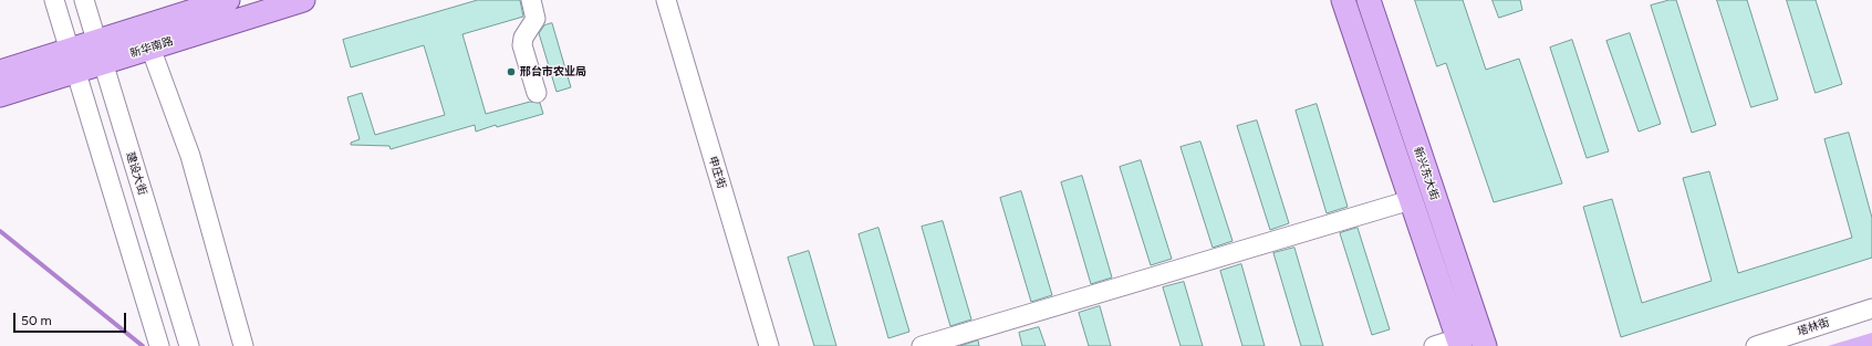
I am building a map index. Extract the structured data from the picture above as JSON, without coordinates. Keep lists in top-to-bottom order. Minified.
{"streets":{"main road":["新华南路","新兴东大街"],"street":["申庄街","建设大街","塔林街"]},"crossings":[["新华南路","建设大街"]],"places":["邢台市农业局"],"scale_bar":"50 m"}
